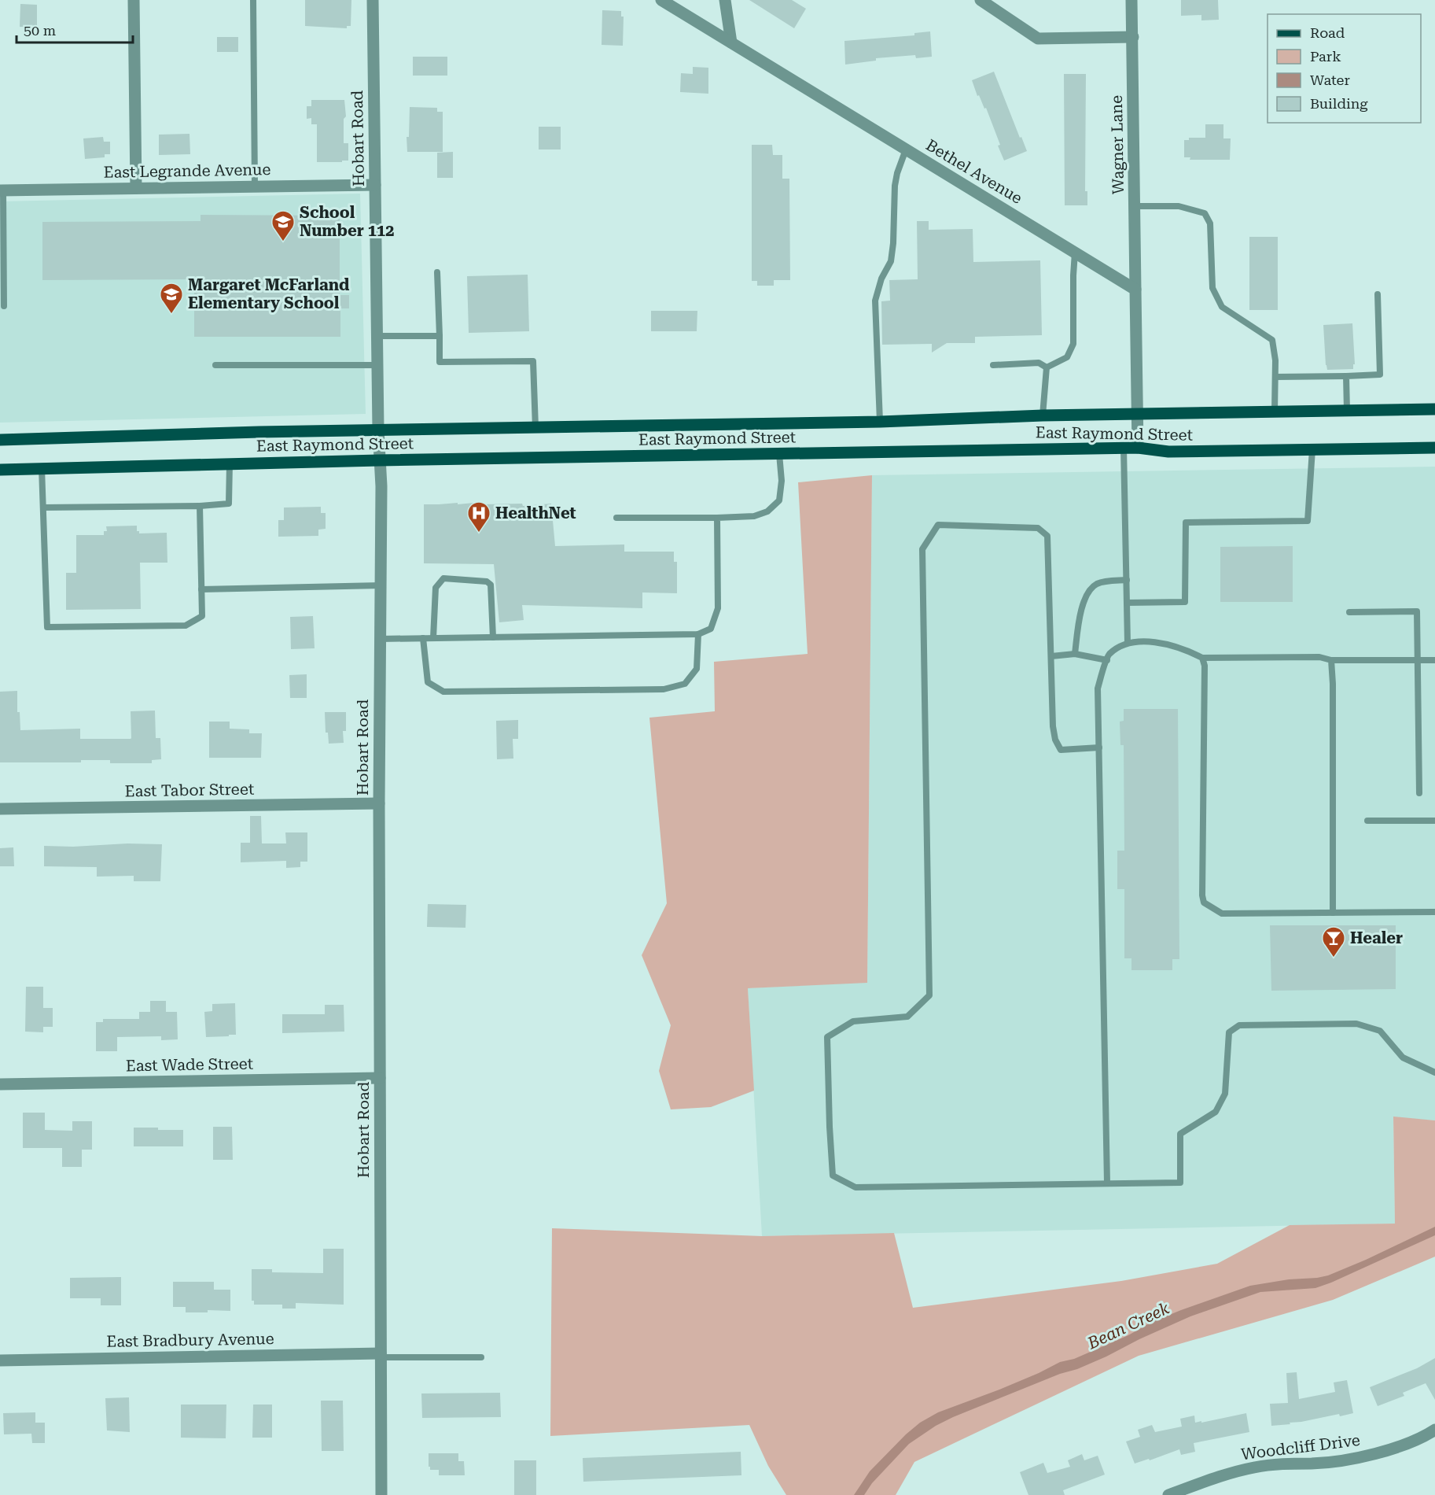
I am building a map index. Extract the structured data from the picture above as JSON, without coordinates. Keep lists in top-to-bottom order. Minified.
{"streets":{"main road":["East Raymond Street"],"street":["Hobart Road","Wagner Lane","East Legrande Avenue","Bethel Avenue","East Tabor Street","East Wade Street","East Bradbury Avenue","Woodcliff Drive"]},"crossings":[["Hobart Road","East Legrande Avenue"],["Hobart Road","East Raymond Street"],["Hobart Road","East Tabor Street"],["Hobart Road","East Wade Street"],["Hobart Road","East Bradbury Avenue"],["Wagner Lane","Bethel Avenue"]],"water":["Bean Creek"],"places":{"school or university":["School Number 112","Margaret McFarland Elementary School"],"hospital":["HealthNet"],"bar":["Healer"]},"legend":["Road","Park","Water","Building"],"scale_bar":"50 m"}
